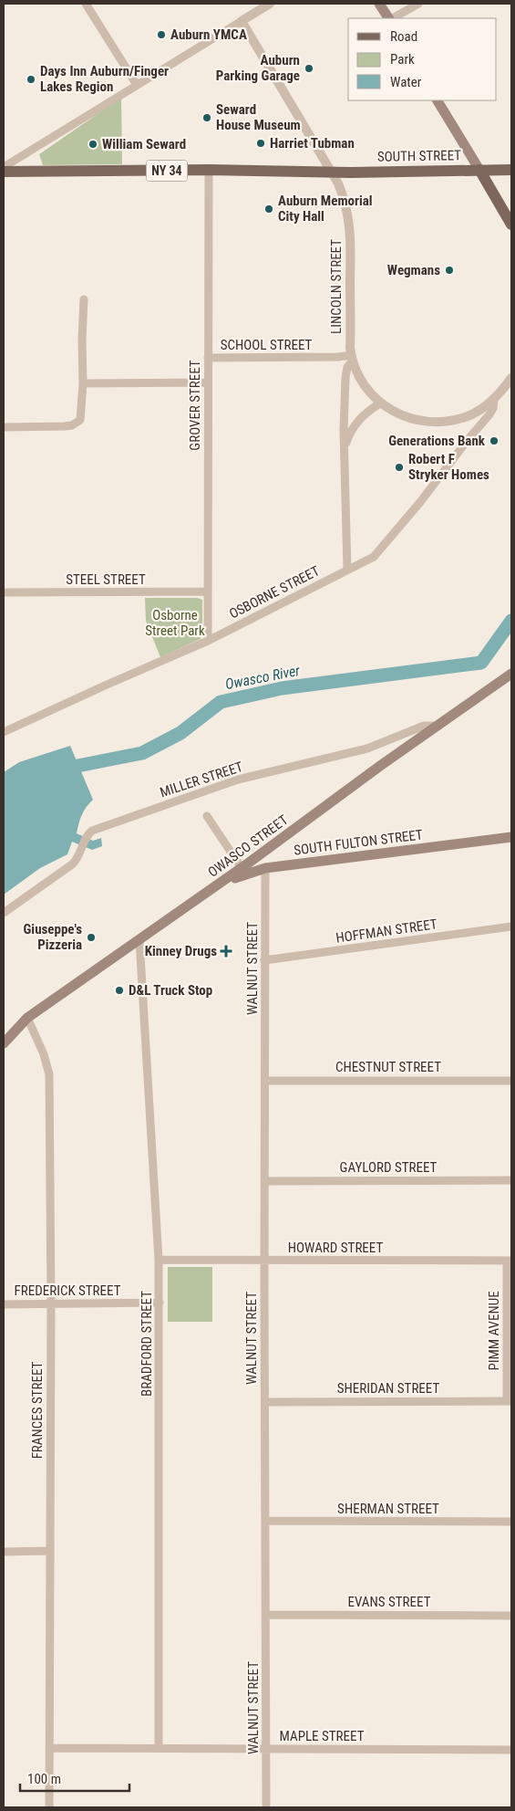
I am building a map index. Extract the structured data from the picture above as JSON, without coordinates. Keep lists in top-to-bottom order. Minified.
{"streets":{"main road":["SOUTH STREET","NY 34","SOUTH FULTON STREET","OWASCO STREET"],"street":["LINCOLN STREET","SCHOOL STREET","GROVER STREET","STEEL STREET","OSBORNE STREET","MILLER STREET","HOFFMAN STREET","WALNUT STREET","CHESTNUT STREET","GAYLORD STREET","HOWARD STREET","FREDERICK STREET","PIMM AVENUE","BRADFORD STREET","SHERIDAN STREET","FRANCES STREET","SHERMAN STREET","EVANS STREET","MAPLE STREET"]},"crossings":[["SOUTH STREET","NY 34"],["SOUTH STREET","LINCOLN STREET"],["SOUTH STREET","GROVER STREET"],["LINCOLN STREET","SCHOOL STREET"],["LINCOLN STREET","OSBORNE STREET"],["SCHOOL STREET","GROVER STREET"],["GROVER STREET","STEEL STREET"],["GROVER STREET","OSBORNE STREET"],["MILLER STREET","OWASCO STREET"],["SOUTH FULTON STREET","OWASCO STREET"],["SOUTH FULTON STREET","WALNUT STREET"],["OWASCO STREET","BRADFORD STREET"],["OWASCO STREET","FRANCES STREET"],["HOFFMAN STREET","WALNUT STREET"],["WALNUT STREET","CHESTNUT STREET"],["WALNUT STREET","GAYLORD STREET"],["WALNUT STREET","HOWARD STREET"],["WALNUT STREET","SHERIDAN STREET"],["WALNUT STREET","SHERMAN STREET"],["WALNUT STREET","EVANS STREET"],["WALNUT STREET","MAPLE STREET"],["HOWARD STREET","PIMM AVENUE"],["HOWARD STREET","BRADFORD STREET"],["FREDERICK STREET","BRADFORD STREET"],["FREDERICK STREET","FRANCES STREET"],["PIMM AVENUE","SHERIDAN STREET"],["BRADFORD STREET","MAPLE STREET"],["FRANCES STREET","MAPLE STREET"]],"water":["Owasco River"],"parks":["Osborne Street Park"],"places":{"other":["Auburn YMCA","Auburn Parking Garage","Days Inn Auburn/Finger Lakes Region","Seward House Museum","Harriet Tubman","William Seward","Auburn Memorial City Hall","Wegmans","Generations Bank","Robert F Stryker Homes","Giuseppe's Pizzeria","D&L Truck Stop"],"health":["Kinney Drugs"]},"legend":["Road","Park","Water"],"scale_bar":"100 m"}
